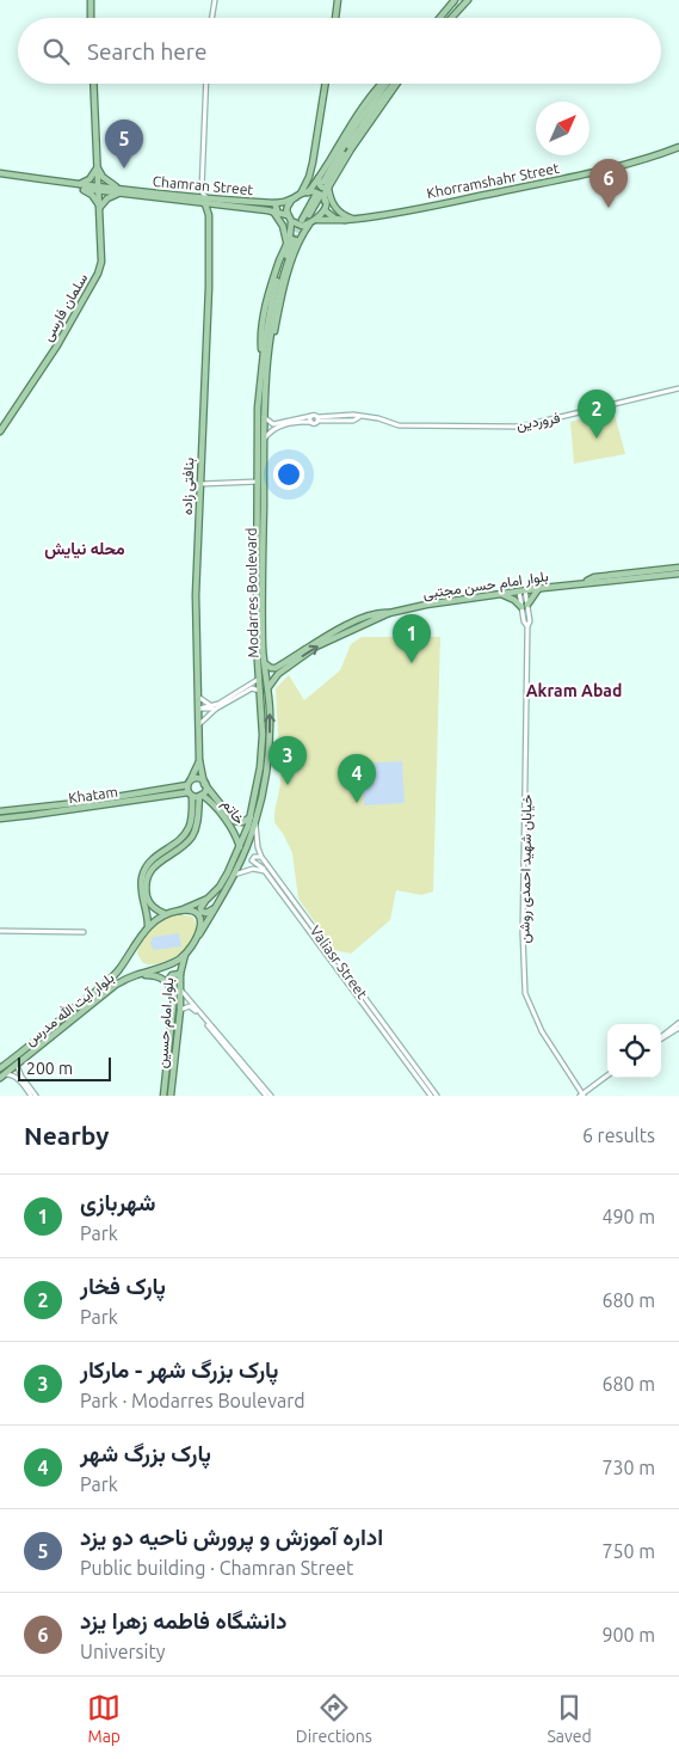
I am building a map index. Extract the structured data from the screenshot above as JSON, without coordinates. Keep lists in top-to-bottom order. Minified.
{"streets":{"main road":["Khorramshahr Street","Chamran Street","سلمان فارسی","بنافتی زاده","بلوار امام حسن مجتبی","Modarres Boulevard","Khatam","خاتم","بلوار آیت الله مدرس","بلوار امام حسین"],"street":["فروردین","خیابان شهید احمدی روشن","Valiasr Street"]},"crossings":[["Khorramshahr Street","Chamran Street"],["Chamran Street","سلمان فارسی"],["Chamran Street","بنافتی زاده"],["بنافتی زاده","Khatam"],["بنافتی زاده","خاتم"],["بلوار امام حسن مجتبی","Modarres Boulevard"],["بلوار امام حسن مجتبی","خیابان شهید احمدی روشن"],["Modarres Boulevard","خاتم"],["Modarres Boulevard","Valiasr Street"],["Modarres Boulevard","بلوار آیت الله مدرس"],["Modarres Boulevard","بلوار امام حسین"],["Khatam","خاتم"],["بلوار آیت الله مدرس","بلوار امام حسین"]],"districts":["محله نیایش","Akram Abad"],"scale_bar":"200 m","north":"top right","page":{"search":"Search here","pins":["5","6","2","1","3","4"],"scale":"200 m","heading":["Nearby","6 results"],"list":[{"mark":"1","name":"شهربازی","note":"Park","value":"490 m"},{"mark":"2","name":"پارک فخار","note":"Park","value":"680 m"},{"mark":"3","name":"پارک بزرگ شهر - مارکار","note":"Park · Modarres Boulevard","value":"680 m"},{"mark":"4","name":"پارک بزرگ شهر","note":"Park","value":"730 m"},{"mark":"5","name":"اداره آموزش و پرورش ناحیه دو یزد","note":"Public building · Chamran Street","value":"750 m"},{"mark":"6","name":"دانشگاه فاطمه زهرا یزد","note":"University","value":"900 m"}],"nav":["Map","Directions","Saved"]}}
